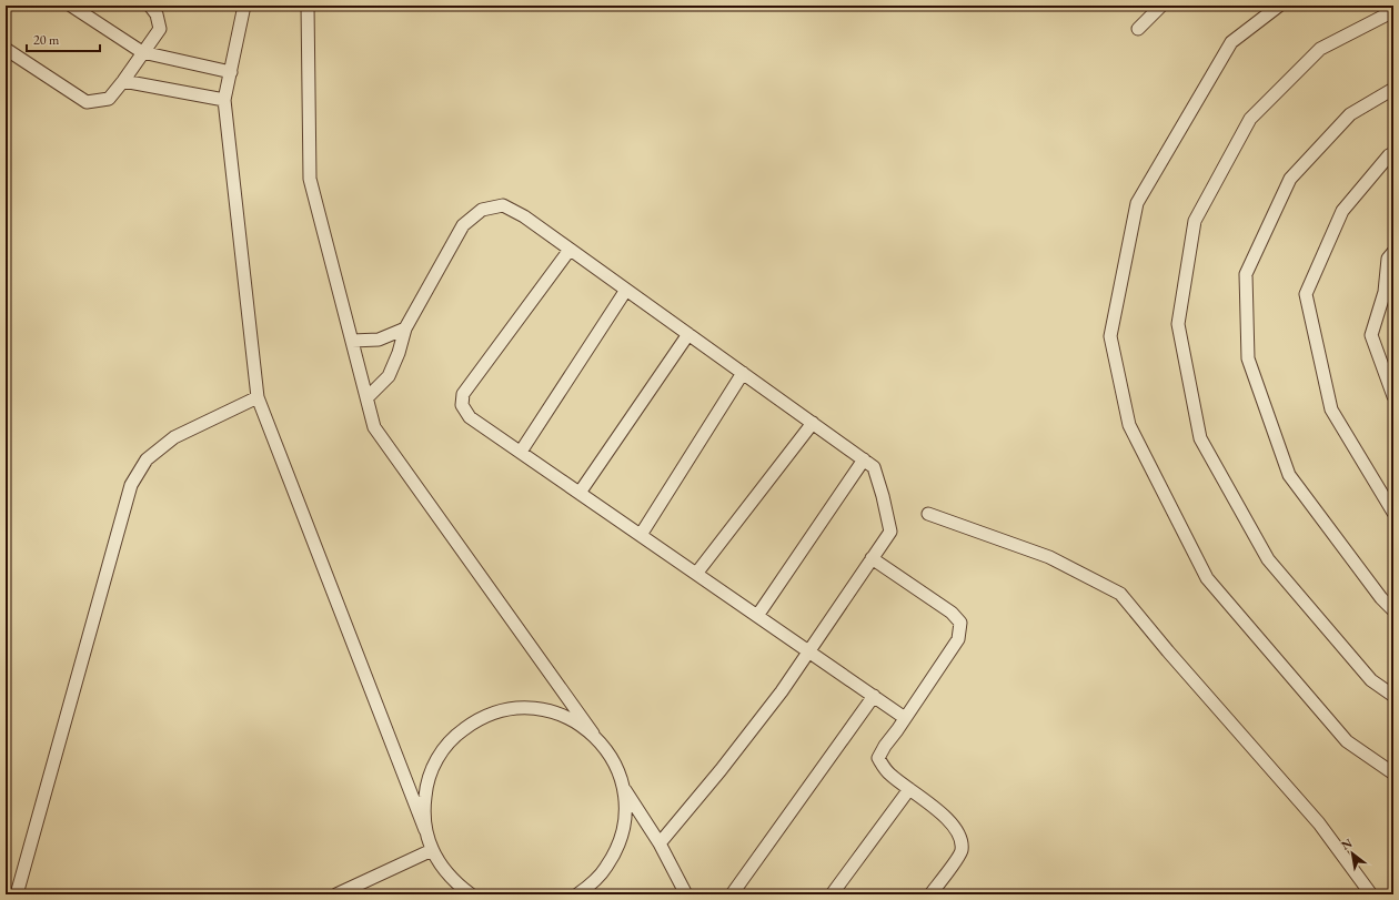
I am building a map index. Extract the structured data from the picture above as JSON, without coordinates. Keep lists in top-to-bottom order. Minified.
{"scale_bar":"20 m","north":"top left"}
